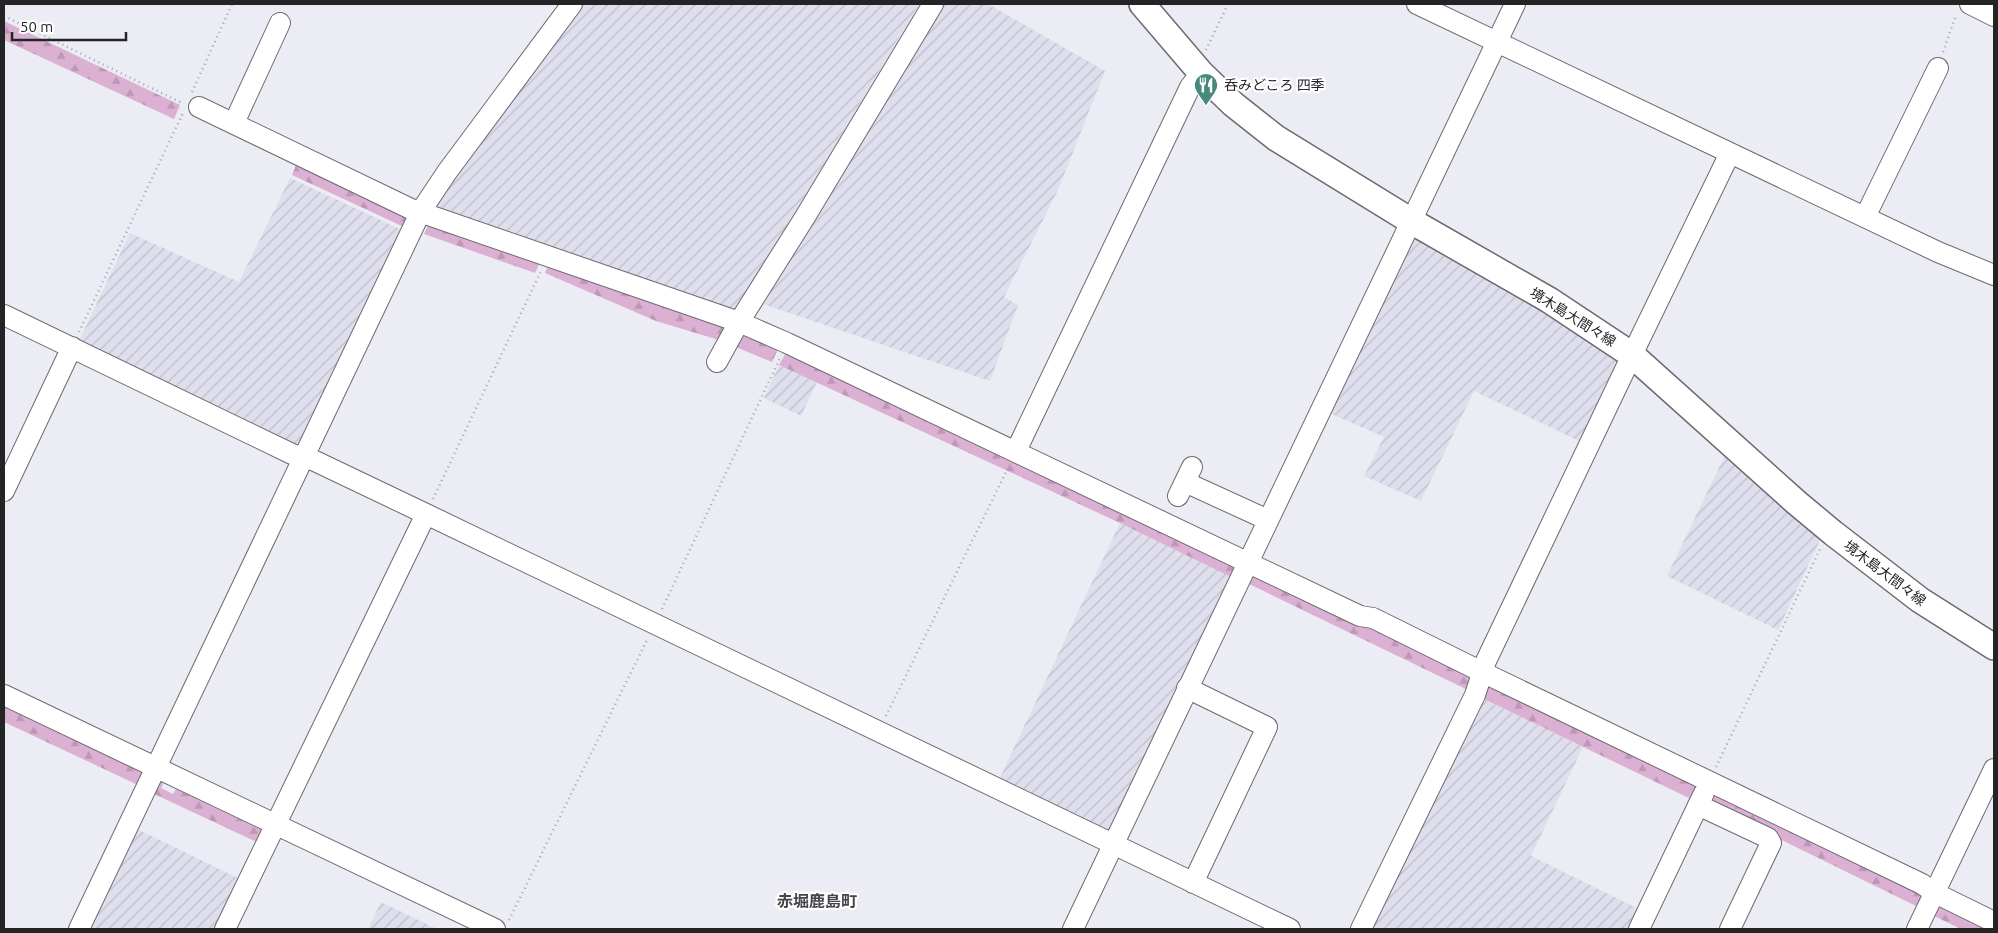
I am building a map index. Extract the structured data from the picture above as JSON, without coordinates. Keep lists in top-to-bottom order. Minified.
{"streets":{"main road":["境木島大間々線"]},"districts":["赤堀鹿島町"],"places":{"restaurant":["呑みどころ 四季"]},"scale_bar":"50 m"}
